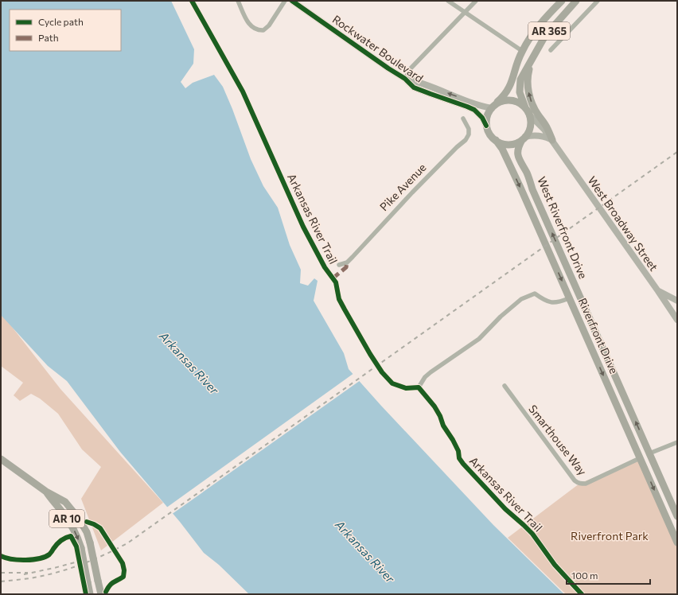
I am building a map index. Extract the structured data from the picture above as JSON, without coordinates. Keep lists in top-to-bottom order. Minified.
{"streets":{"main road":["AR 365","West Riverfront Drive","Riverfront Drive","AR 10"],"street":["Rockwater Boulevard","Pike Avenue","West Broadway Street","Smarthouse Way"],"cycle path":["Arkansas River Trail"]},"crossings":[["AR 365","Rockwater Boulevard"],["AR 365","West Broadway Street"],["AR 365","West Riverfront Drive"],["AR 365","Riverfront Drive"],["Rockwater Boulevard","West Broadway Street"],["Rockwater Boulevard","West Riverfront Drive"],["Rockwater Boulevard","Riverfront Drive"],["West Broadway Street","West Riverfront Drive"],["West Broadway Street","Riverfront Drive"],["West Riverfront Drive","Riverfront Drive"],["Riverfront Drive","Smarthouse Way"]],"one_way":["West Riverfront Drive","Riverfront Drive"],"water":["Arkansas River"],"parks":["Riverfront Park"],"legend":["Cycle path","Path"],"scale_bar":"100 m"}
